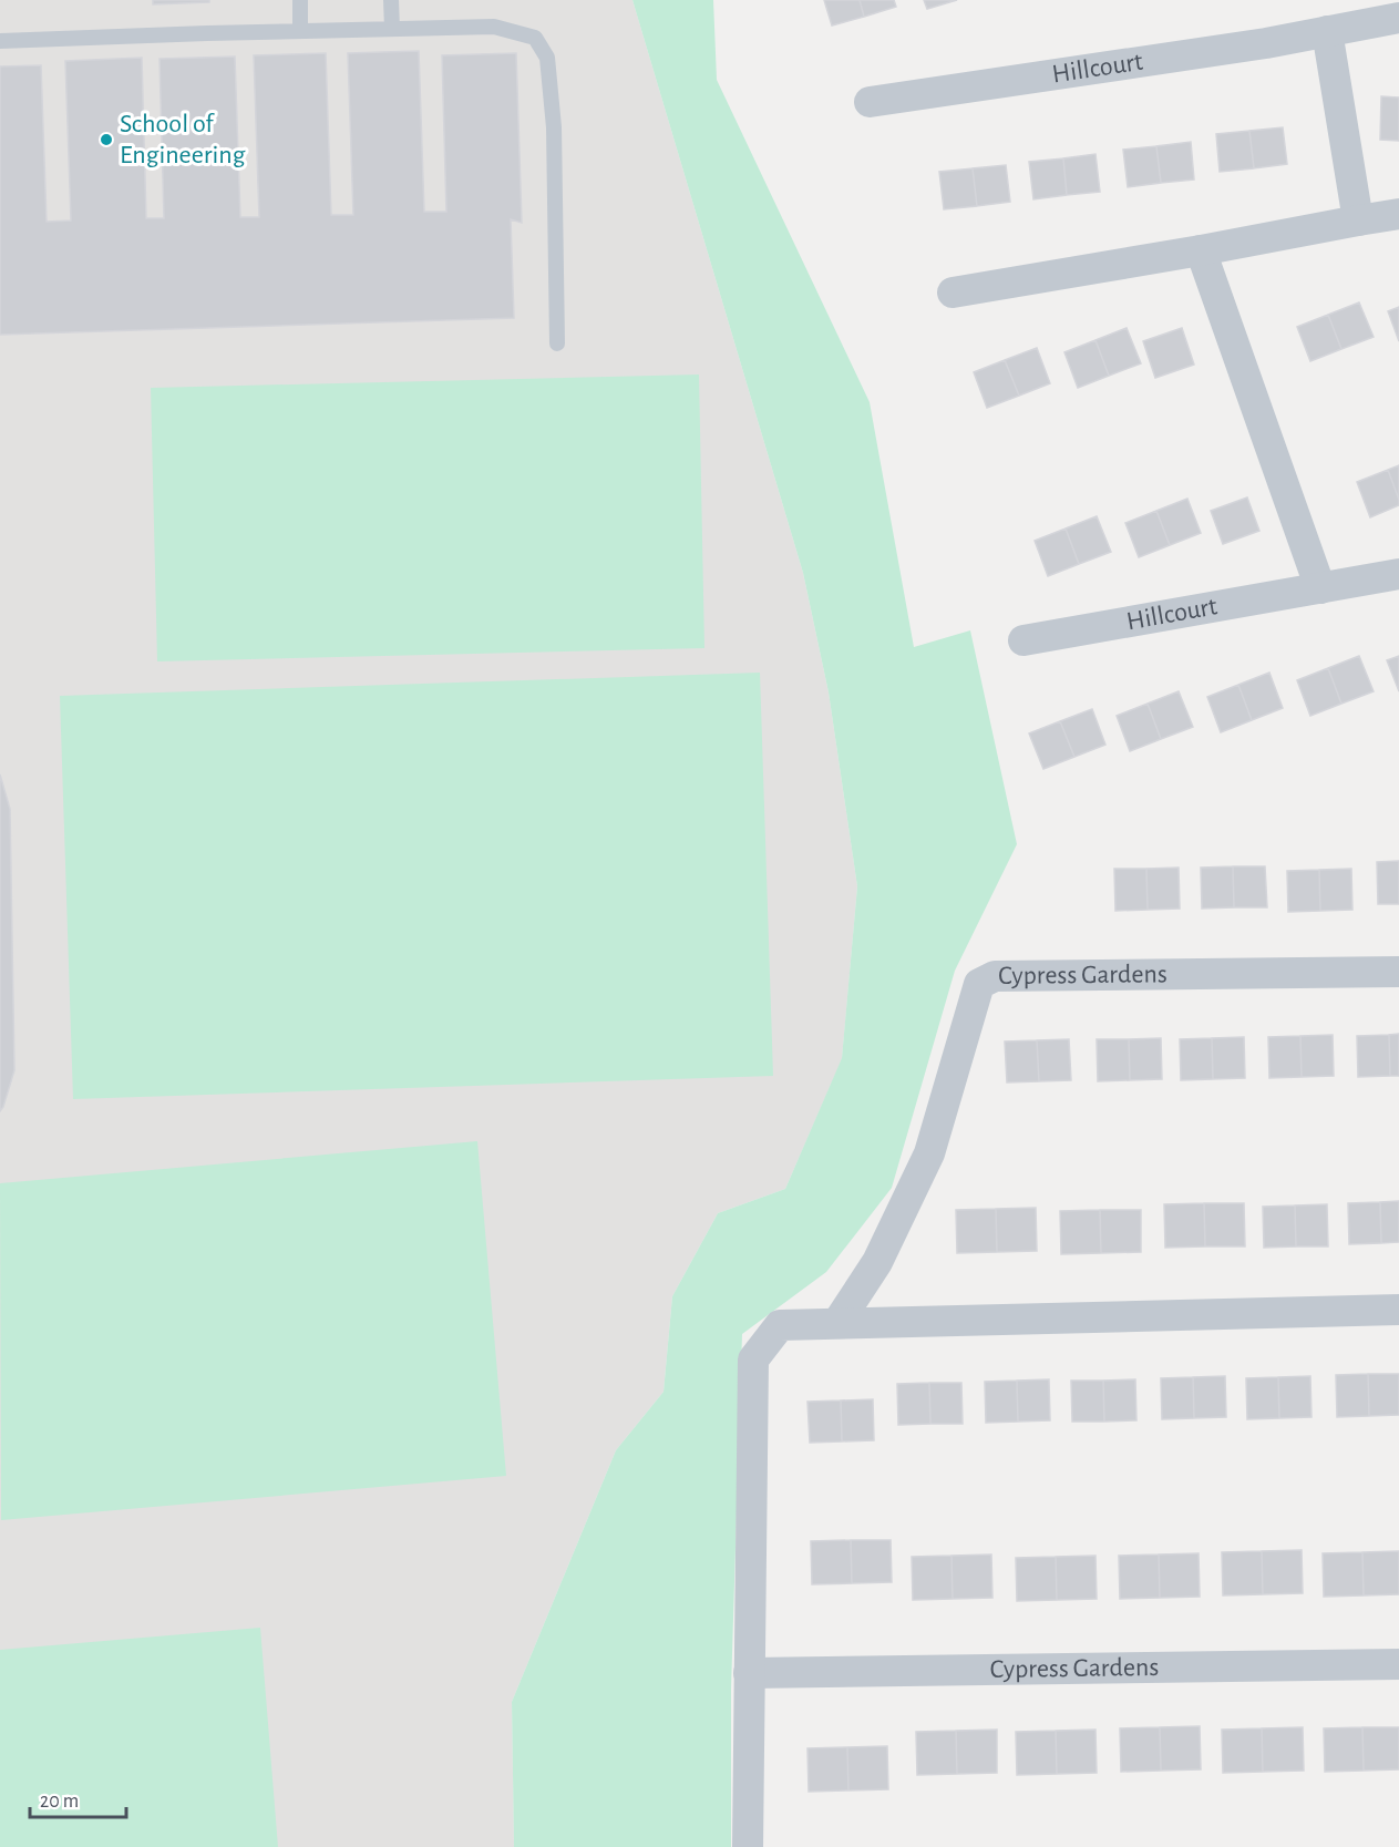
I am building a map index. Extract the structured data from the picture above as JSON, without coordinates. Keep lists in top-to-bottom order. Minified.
{"streets":{"street":["Hillcourt","Cypress Gardens"]},"places":["School of Engineering"],"scale_bar":"20 m"}
